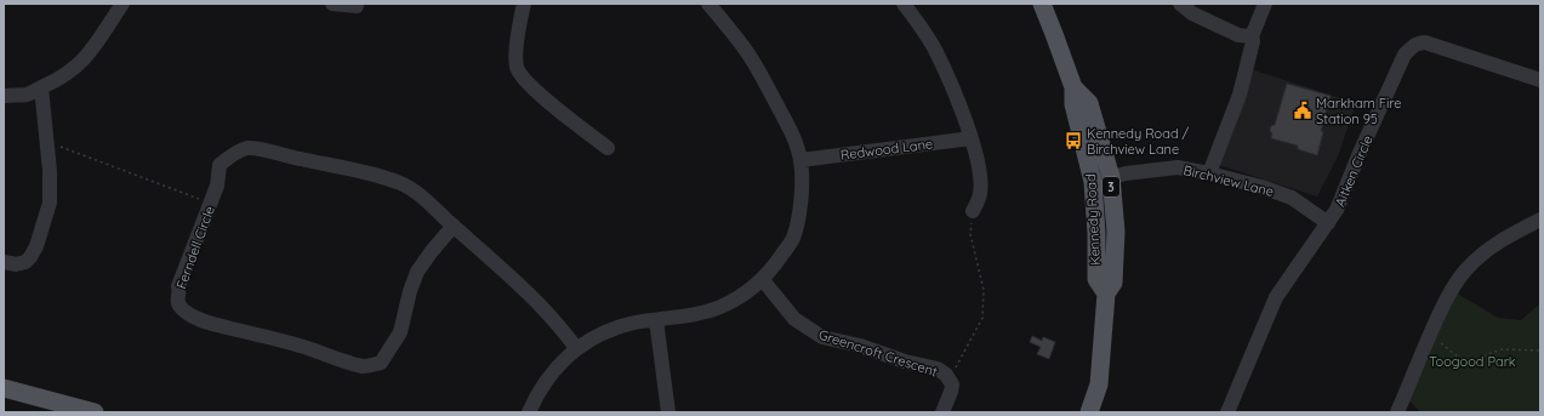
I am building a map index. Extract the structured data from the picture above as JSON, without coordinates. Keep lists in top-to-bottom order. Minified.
{"streets":{"main road":["3","Kennedy Road"],"street":["Redwood Lane","Aitken Circle","Birchview Lane","Ferndell Circle","Greencroft Crescent"]},"crossings":[["Aitken Circle","Birchview Lane"],["Birchview Lane","Kennedy Road"]],"parks":["Toogood Park"],"places":{"public building":["Markham Fire Station 95"],"bus stop":["Kennedy Road / Birchview Lane"]}}
